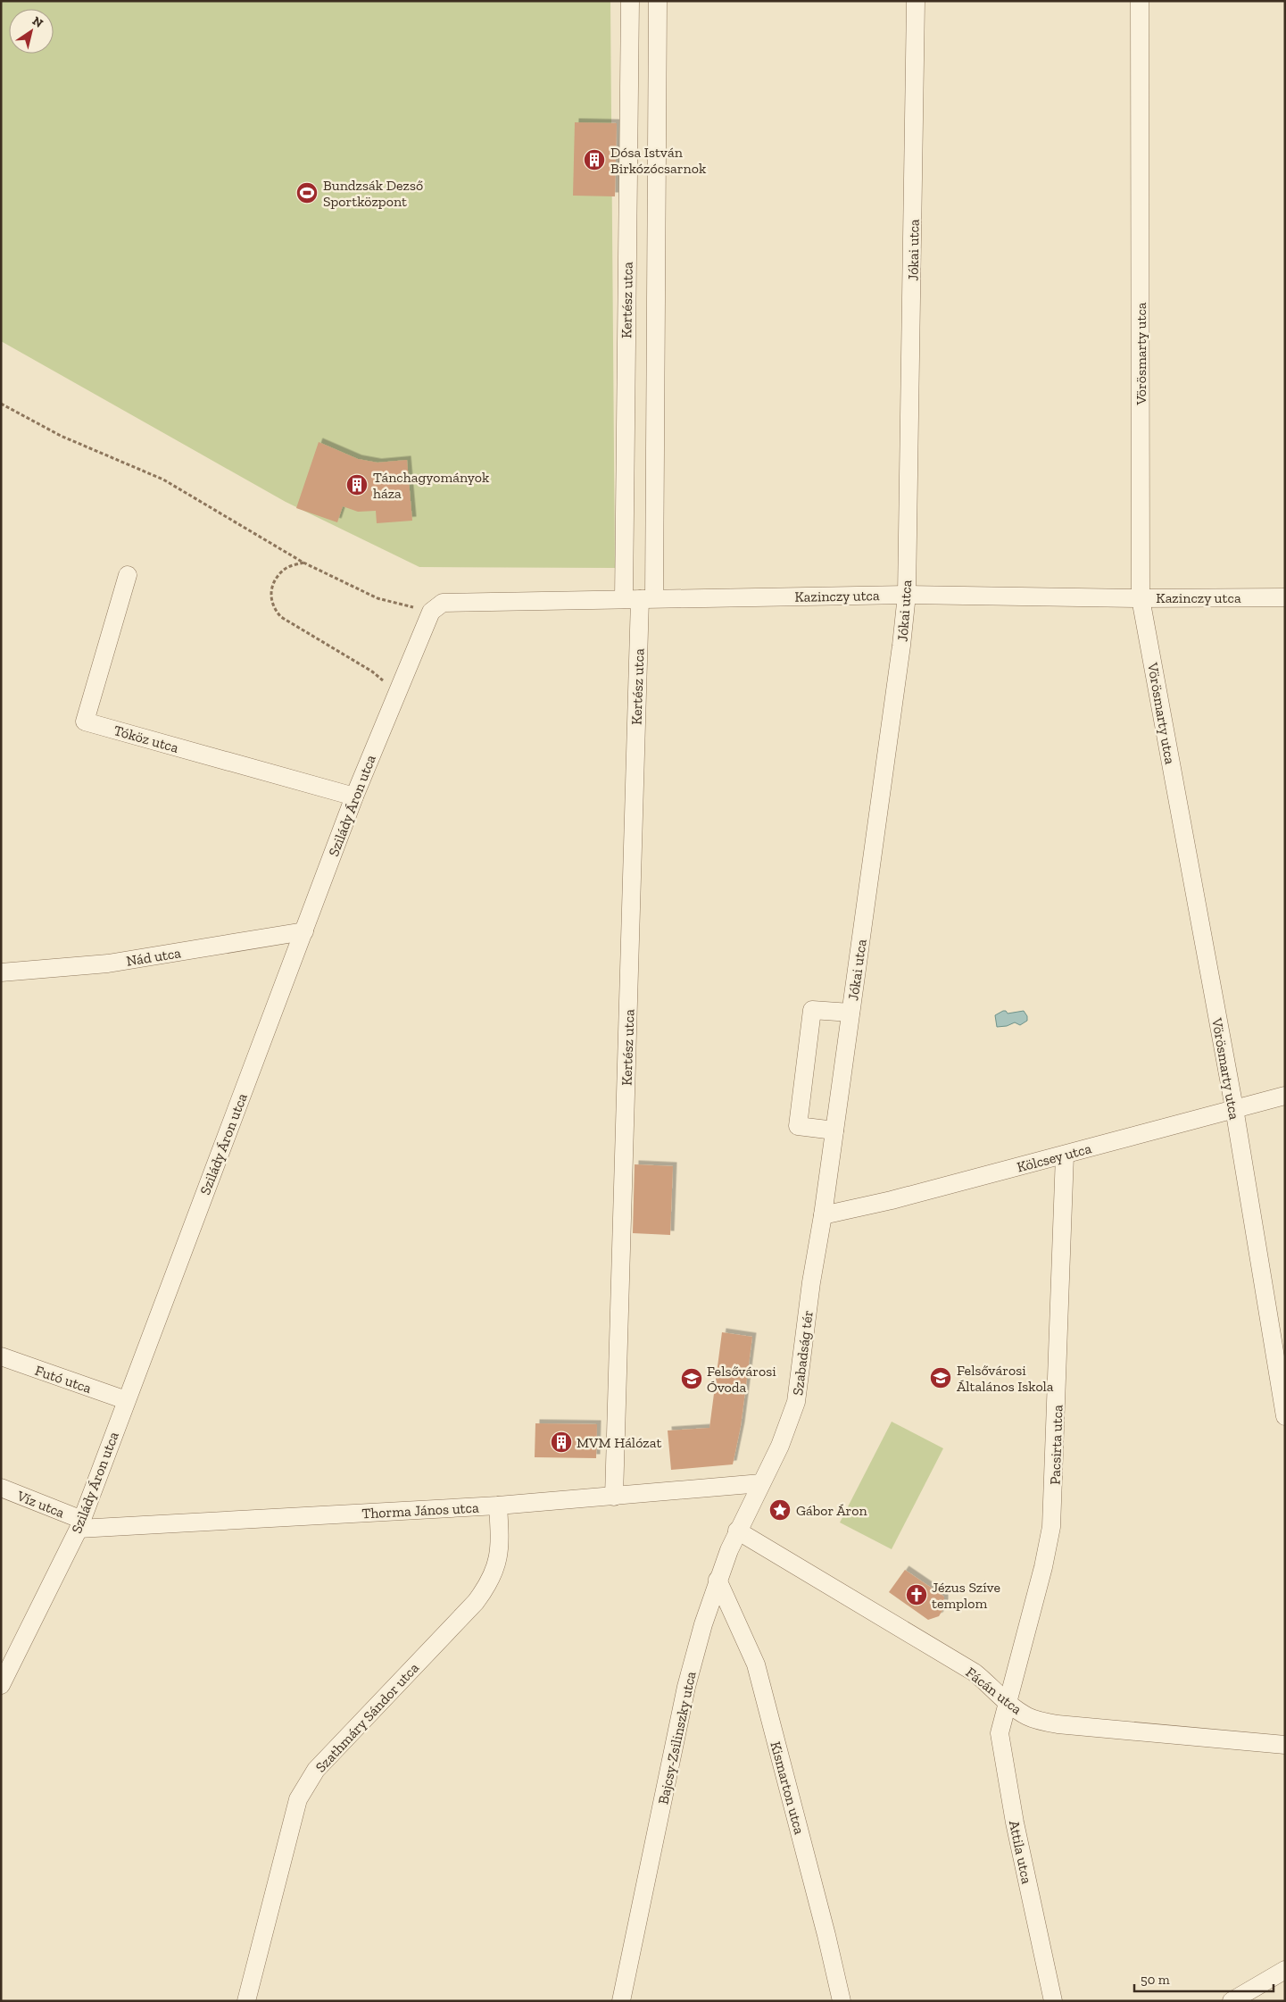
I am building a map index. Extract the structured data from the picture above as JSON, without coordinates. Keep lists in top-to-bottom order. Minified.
{"streets":{"street":["Jókai utca","Kertész utca","Vörösmarty utca","Kazinczy utca","Tóköz utca","Szilády Áron utca","Nád utca","Kölcsey utca","Szabadság tér","Futó utca","Pacsirta utca","Víz utca","Thorma János utca","Fácán utca","Szathmáry Sándor utca","Bajcsy-Zsilinszky utca","Kismarton utca","Attila utca"]},"crossings":[["Jókai utca","Kazinczy utca"],["Jókai utca","Kölcsey utca"],["Jókai utca","Szabadság tér"],["Kertész utca","Kazinczy utca"],["Kertész utca","Thorma János utca"],["Vörösmarty utca","Kazinczy utca"],["Vörösmarty utca","Kölcsey utca"],["Kazinczy utca","Szilády Áron utca"],["Tóköz utca","Szilády Áron utca"],["Szilády Áron utca","Nád utca"],["Szilády Áron utca","Futó utca"],["Szilády Áron utca","Víz utca"],["Szilády Áron utca","Thorma János utca"],["Kölcsey utca","Szabadság tér"],["Kölcsey utca","Pacsirta utca"],["Szabadság tér","Thorma János utca"],["Szabadság tér","Bajcsy-Zsilinszky utca"],["Pacsirta utca","Fácán utca"],["Pacsirta utca","Attila utca"],["Víz utca","Thorma János utca"],["Thorma János utca","Szathmáry Sándor utca"],["Thorma János utca","Bajcsy-Zsilinszky utca"],["Fácán utca","Bajcsy-Zsilinszky utca"],["Fácán utca","Attila utca"],["Bajcsy-Zsilinszky utca","Kismarton utca"]],"places":{"building":["Dósa István Birkózócsarnok","Tánchagyományok háza","MVM Hálózat"],"sports":["Bundzsák Dezső Sportközpont"],"school or university":["Felsővárosi Általános Iskola","Felsővárosi Óvoda"],"place":["Gábor Áron"],"church":["Jézus Szíve templom"]},"scale_bar":"50 m","north":"top right"}
